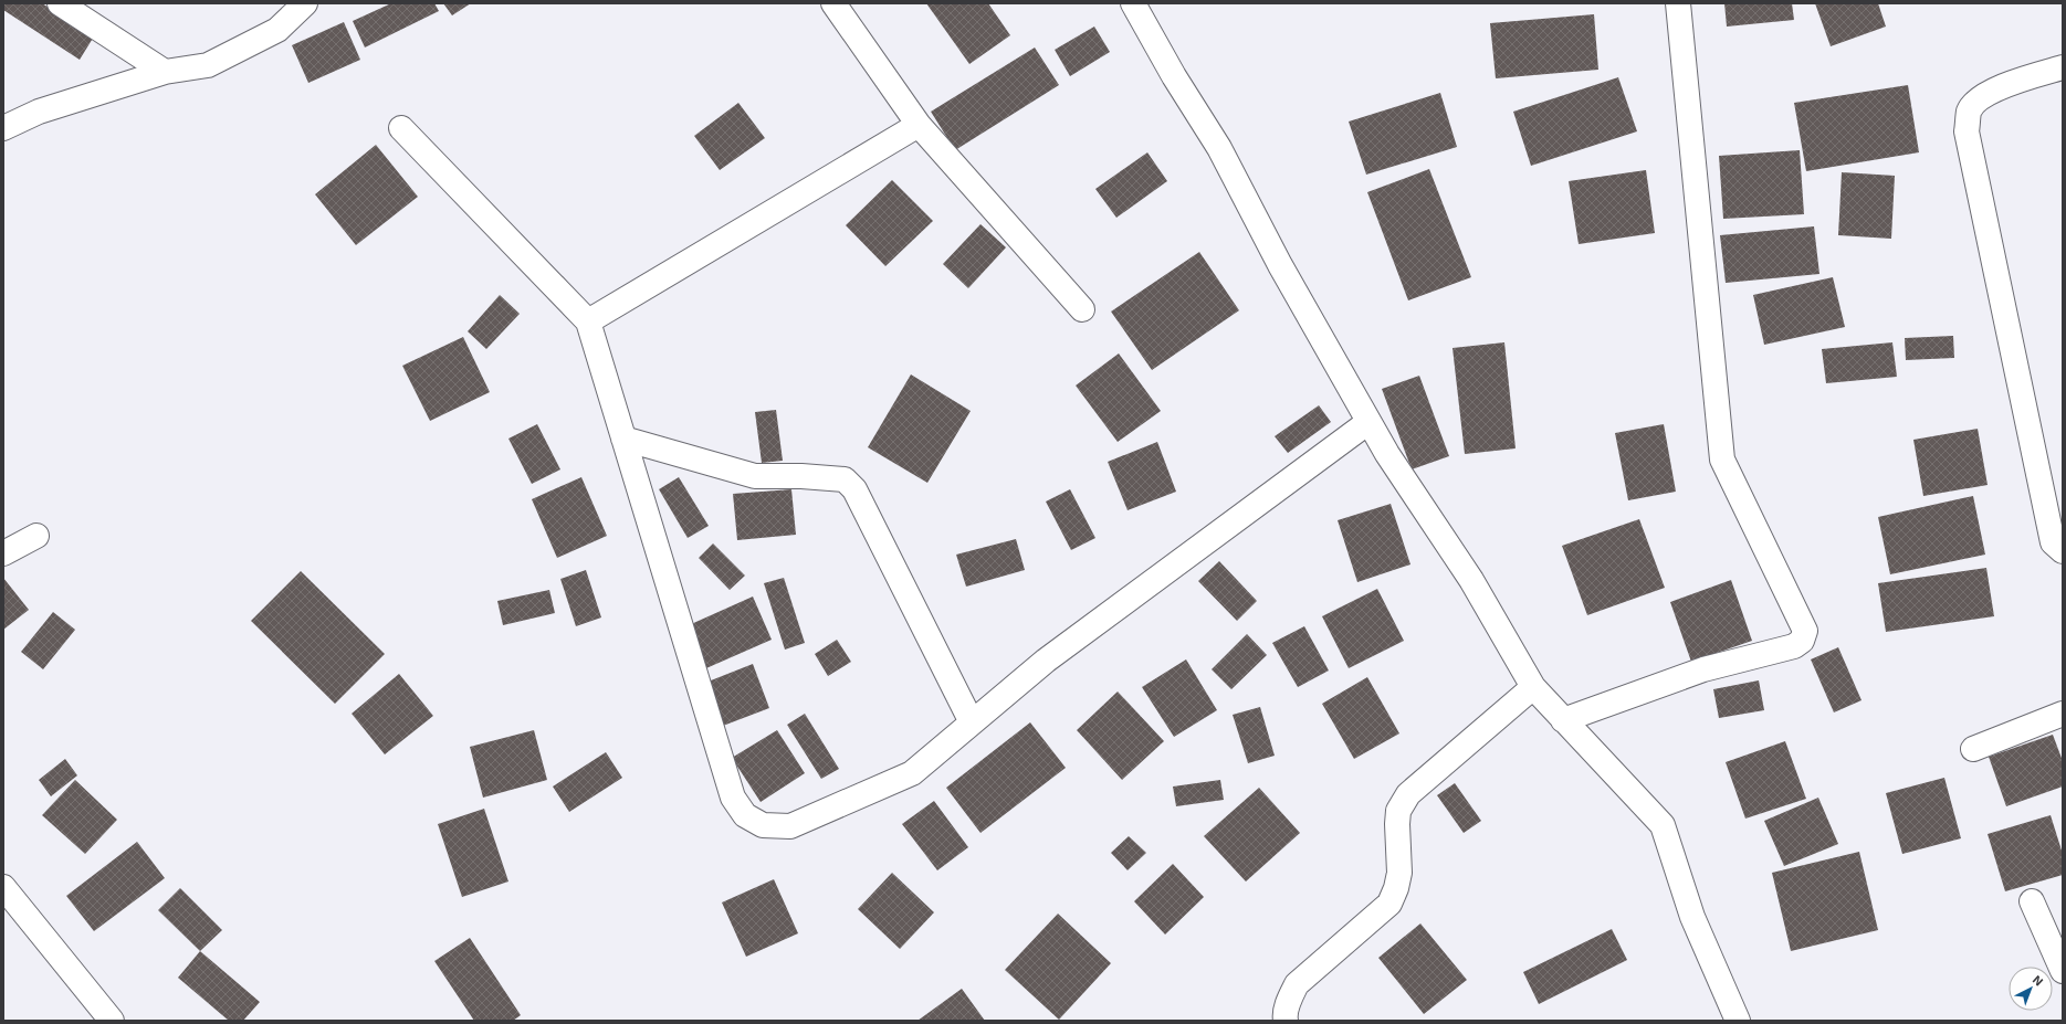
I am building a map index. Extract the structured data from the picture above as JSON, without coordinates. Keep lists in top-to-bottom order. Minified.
{"north":"top right"}
